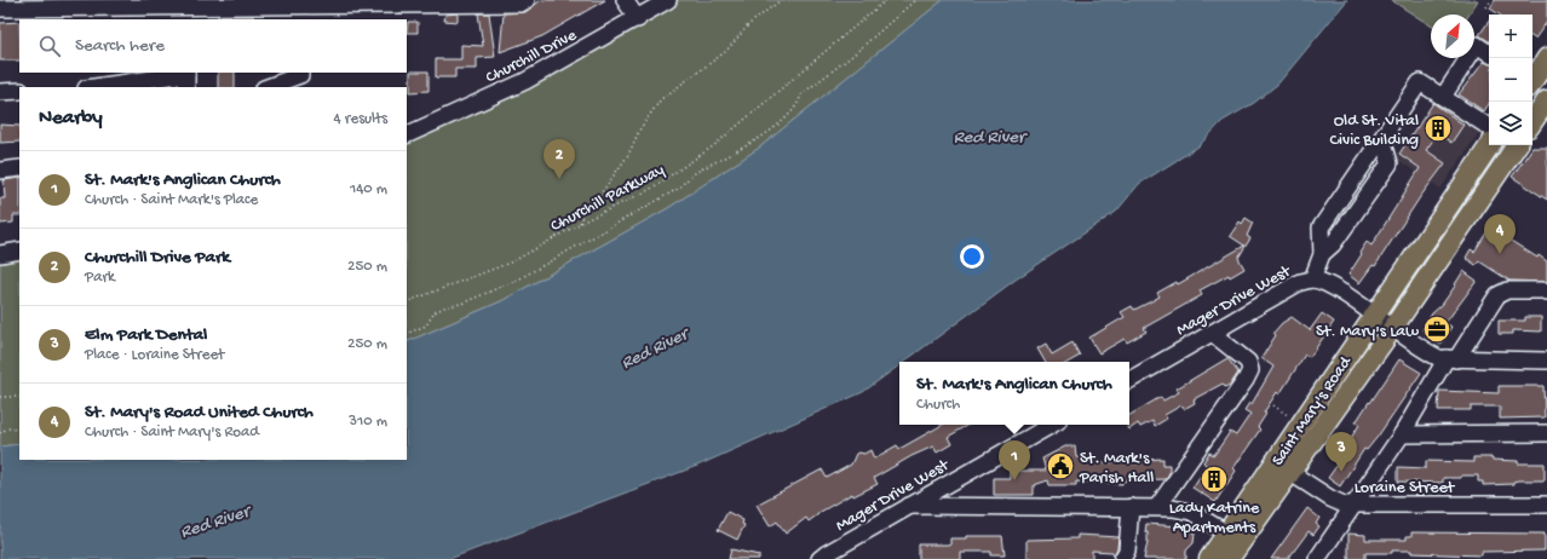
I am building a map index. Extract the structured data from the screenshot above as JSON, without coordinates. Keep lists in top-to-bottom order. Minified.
{"streets":{"main road":["Saint Mary's Road"],"street":["Churchill Drive","Mager Drive West","Loraine Street"],"path":["Churchill Parkway"]},"crossings":[["Mager Drive West","Saint Mary's Road"],["Saint Mary's Road","Loraine Street"]],"water":["Red River"],"places":{"building":["Old St. Vital Civic Building","Lady Katrine Apartments"],"office":["St. Mary's Law"],"public building":["St. Mark's Parish Hall"]},"north":"top right","page":{"map_buttons":["+","−"],"search":"Search here","heading":["Nearby","4 results"],"pins":["2","4","3","1"],"list":[{"mark":"1","name":"St. Mark's Anglican Church","note":"Church · Saint Mark's Place","value":"140 m"},{"mark":"2","name":"Churchill Drive Park","note":"Park","value":"250 m"},{"mark":"3","name":"Elm Park Dental","note":"Place · Loraine Street","value":"250 m"},{"mark":"4","name":"St. Mary's Road United Church","note":"Church · Saint Mary's Road","value":"310 m"}],"popup":["St. Mark's Anglican Church","Church"]}}
